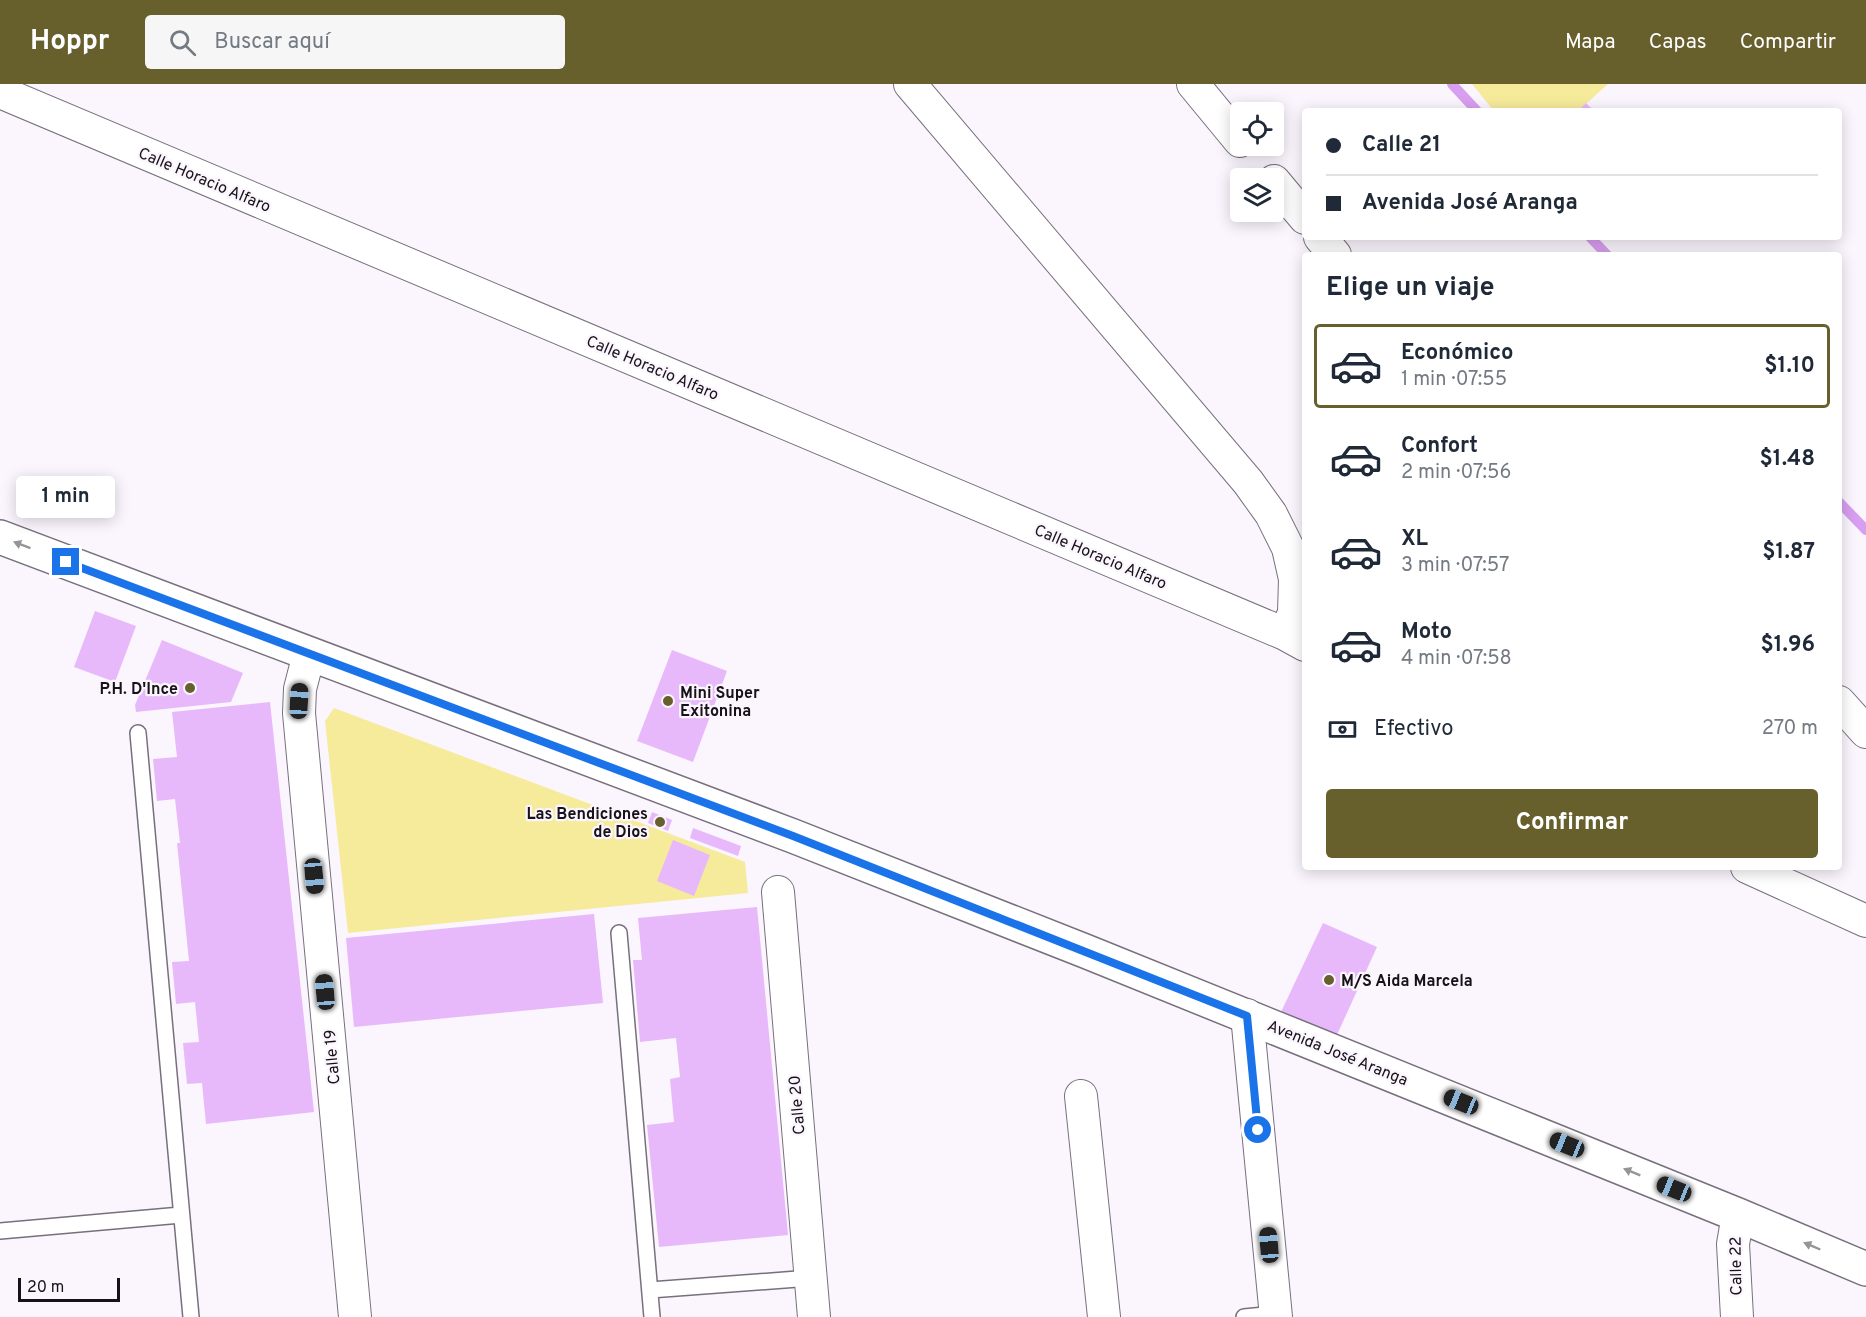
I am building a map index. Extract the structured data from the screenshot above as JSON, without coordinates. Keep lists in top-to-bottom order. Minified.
{"streets":{"street":["Calle Horacio Alfaro","Avenida José Aranga","Calle 19","Calle 20","Calle 22"]},"crossings":[["Avenida José Aranga","Calle 19"],["Avenida José Aranga","Calle 22"]],"one_way":["Avenida José Aranga"],"places":["P.H. D'Ince","Mini Super Exitonina","Las Bendiciones de Dios","M/S Aida Marcela"],"scale_bar":"20 m","page":{"header":"Hoppr","search":"Buscar aquí","nav":["Mapa","Capas","Compartir"],"banner":["Calle 21","Avenida José Aranga"],"heading":"Elige un viaje","list":[{"name":"Económico","note":"1 min · 07:55","value":"$1.10"},{"name":"Confort","note":"2 min · 07:56","value":"$1.48"},{"name":"XL","note":"3 min · 07:57","value":"$1.87"},{"name":"Moto","note":"4 min · 07:58","value":"$1.96"}],"bubble":"1 min","pay":["Efectivo","270 m"],"buttons":"Confirmar","scale":"20 m"}}
